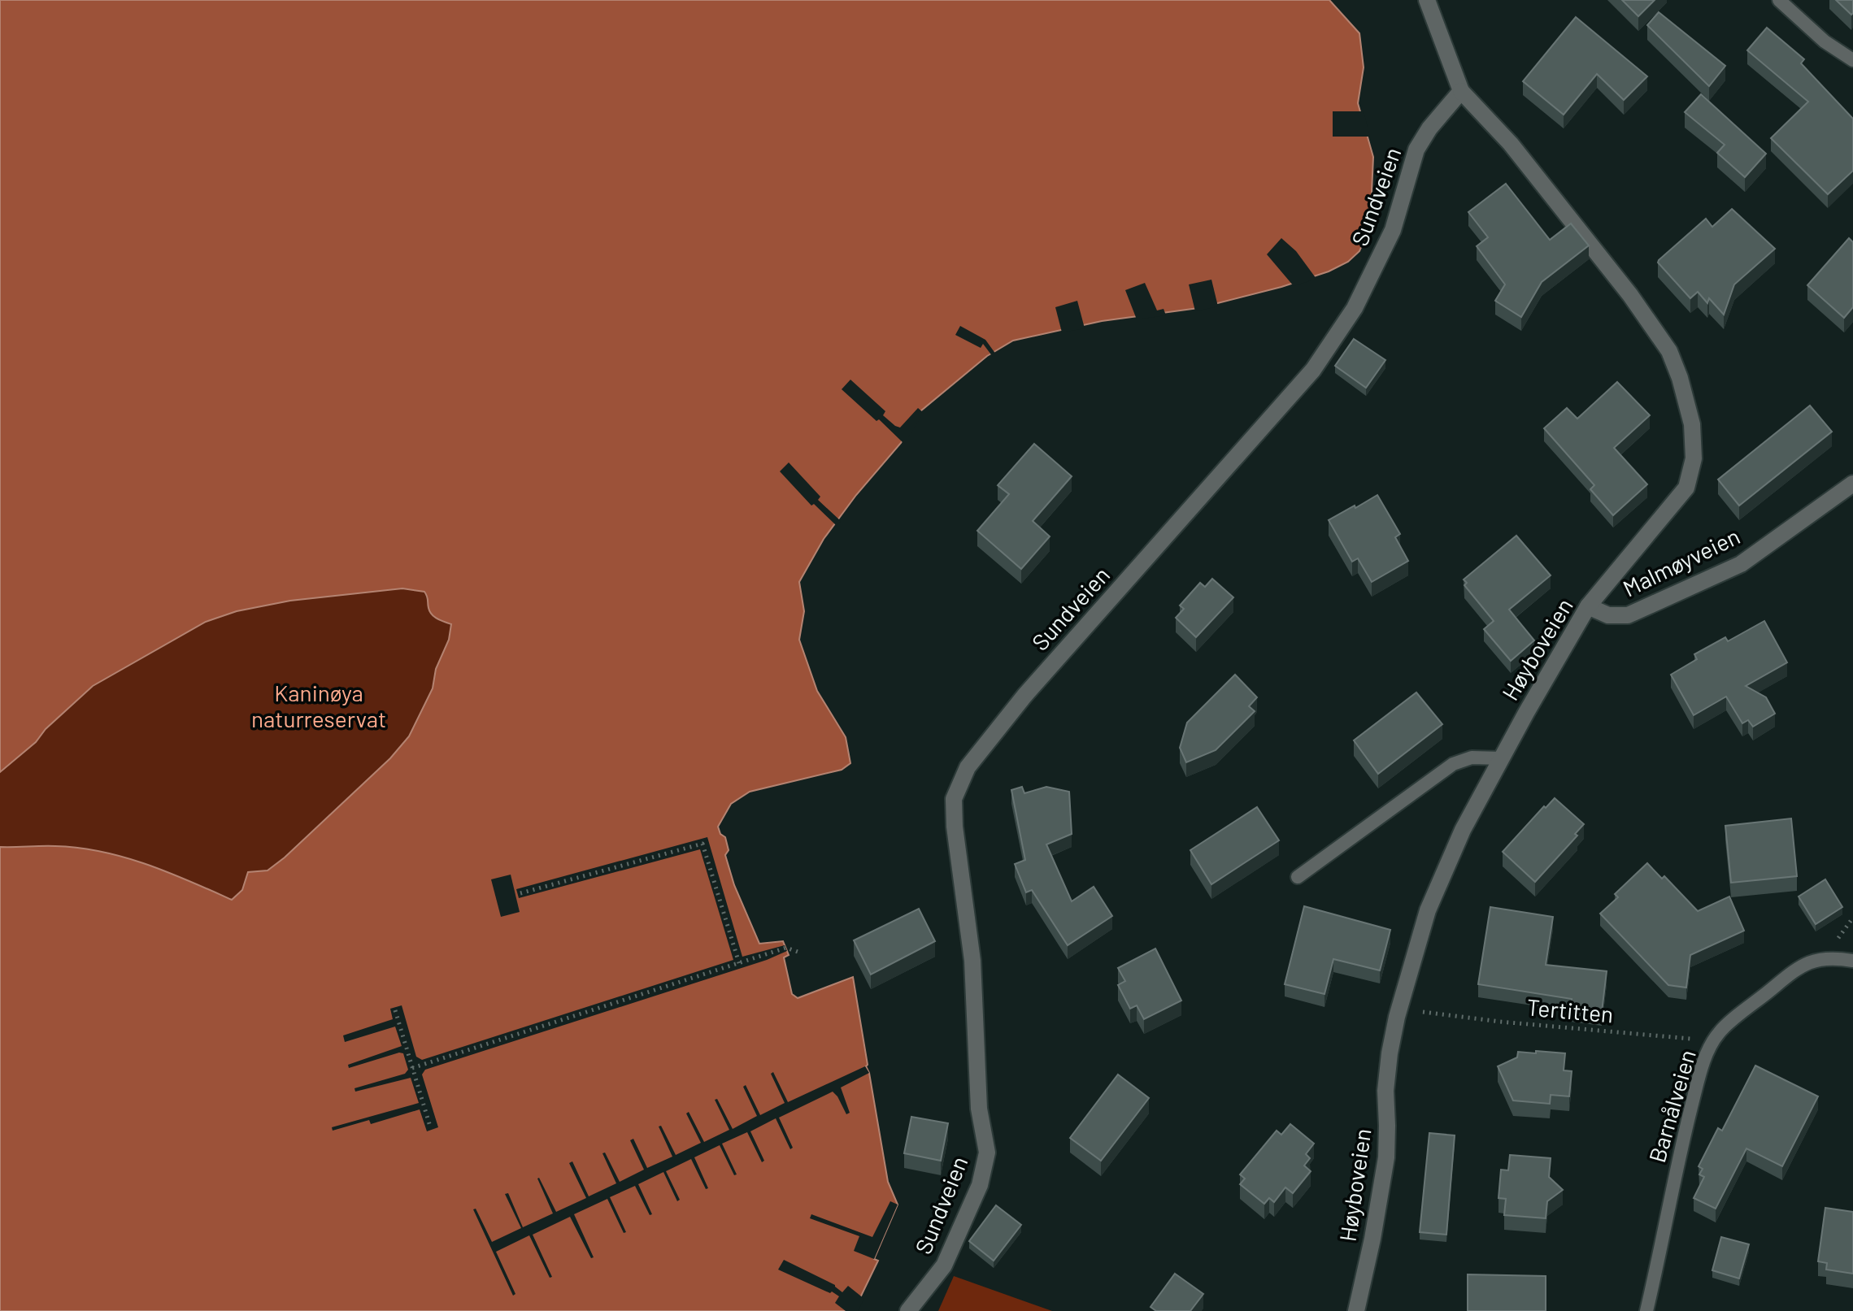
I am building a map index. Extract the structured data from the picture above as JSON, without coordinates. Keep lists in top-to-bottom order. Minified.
{"streets":{"street":["Sundveien","Malmøyveien","Høyboveien"],"lane":["Barnålveien"],"path":["Tertitten"]},"crossings":[["Sundveien","Høyboveien"],["Malmøyveien","Høyboveien"],["Tertitten","Barnålveien"]],"parks":["Kaninøya naturreservat"]}
